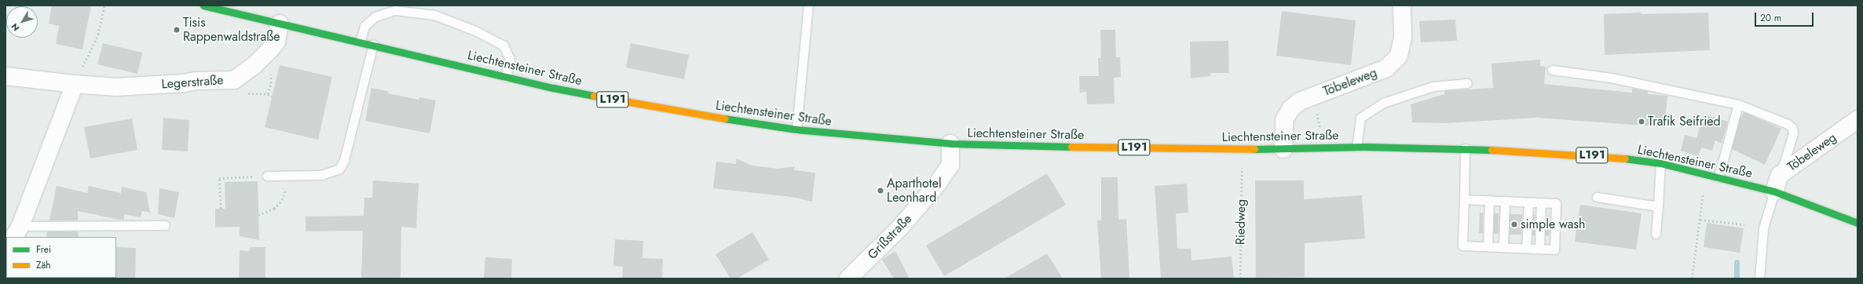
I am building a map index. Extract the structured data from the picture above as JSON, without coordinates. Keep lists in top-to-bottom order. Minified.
{"streets":{"main road":["Liechtensteiner Straße","L191"],"street":["Legerstraße","Töbeleweg","Grißstraße"],"path":["Riedweg"]},"crossings":[["Liechtensteiner Straße","Legerstraße"],["Liechtensteiner Straße","Töbeleweg"],["Liechtensteiner Straße","Grißstraße"]],"places":["Tisis Rappenwaldstraße","Trafik Seifried","Aparthotel Leonhard","simple wash"],"legend":["Frei","Zäh"],"scale_bar":"20 m","north":"bottom left"}
